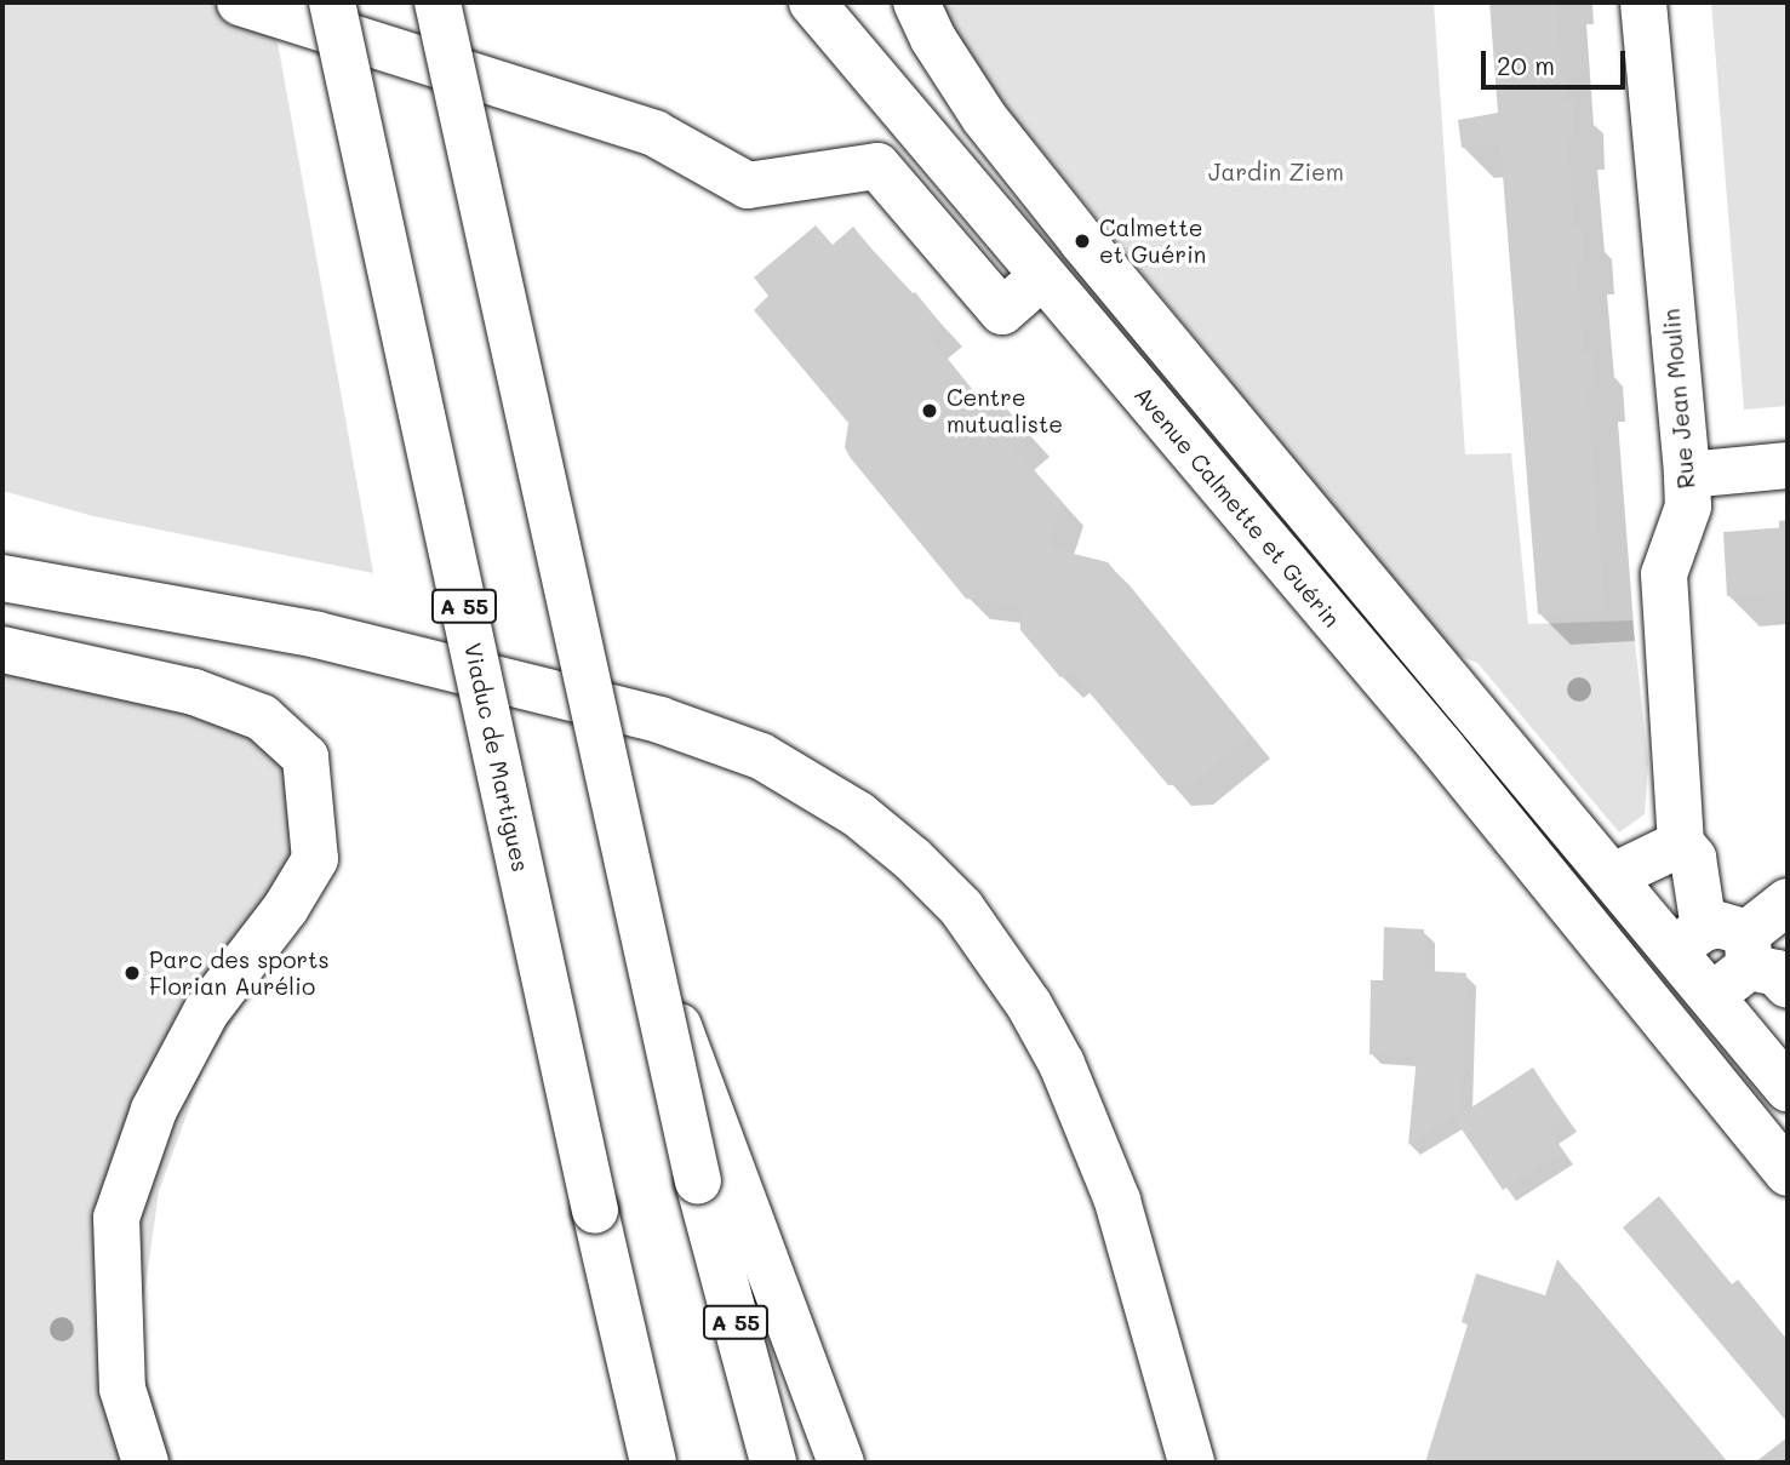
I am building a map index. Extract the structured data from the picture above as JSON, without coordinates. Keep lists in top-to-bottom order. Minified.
{"streets":{"main road":["Rue Jean Moulin","Avenue Calmette et Guérin","A 55","Viaduc de Martigues"]},"parks":["Jardin Ziem"],"places":["Calmette et Guérin","Centre mutualiste","Parc des sports Florian Aurélio"],"scale_bar":"20 m"}
